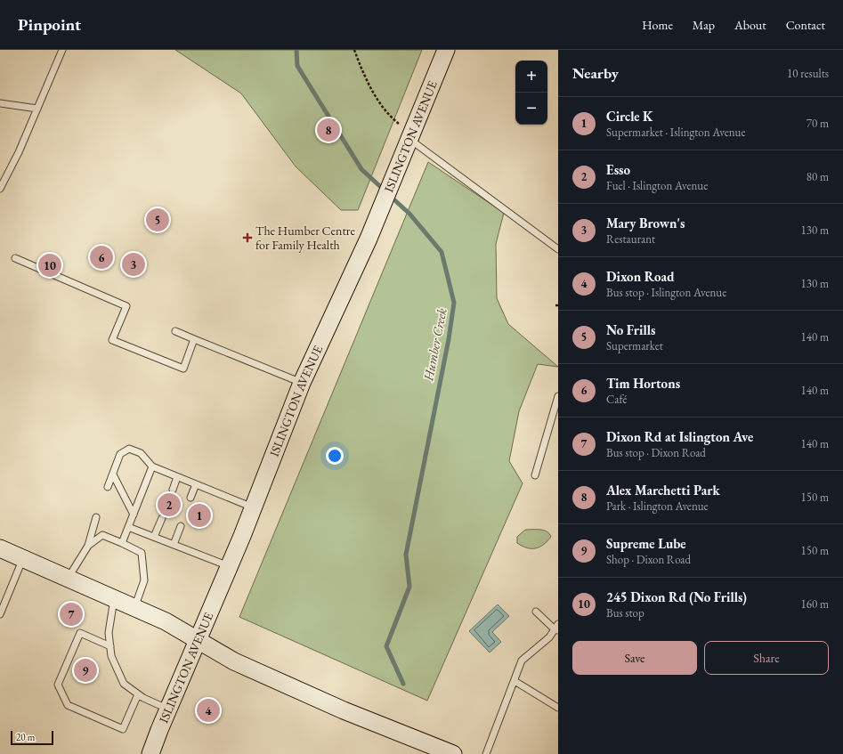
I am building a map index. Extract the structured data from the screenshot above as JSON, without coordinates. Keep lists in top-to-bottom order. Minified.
{"streets":{"main road":["ISLINGTON AVENUE"]},"water":["Humber Creek"],"places":{"health":["The Humber Centre for Family Health"]},"scale_bar":"20 m","page":{"header":"Pinpoint","nav":["Home","Map","About","Contact"],"heading":["Nearby","10 results"],"map_buttons":["+","−"],"list":[{"mark":"1","name":"Circle K","note":"Supermarket · Islington Avenue","value":"70 m"},{"mark":"2","name":"Esso","note":"Fuel · Islington Avenue","value":"80 m"},{"mark":"3","name":"Mary Brown's","note":"Restaurant","value":"130 m"},{"mark":"4","name":"Dixon Road","note":"Bus stop · Islington Avenue","value":"130 m"},{"mark":"5","name":"No Frills","note":"Supermarket","value":"140 m"},{"mark":"6","name":"Tim Hortons","note":"Café","value":"140 m"},{"mark":"7","name":"Dixon Rd at Islington Ave","note":"Bus stop · Dixon Road","value":"140 m"},{"mark":"8","name":"Alex Marchetti Park","note":"Park · Islington Avenue","value":"150 m"},{"mark":"9","name":"Supreme Lube","note":"Shop · Dixon Road","value":"150 m"},{"mark":"10","name":"245 Dixon Rd (No Frills)","note":"Bus stop","value":"160 m"}],"pins":["8","5","6","3","10","2","1","7","9","4"],"buttons":["Save","Share"],"scale":"20 m"}}
